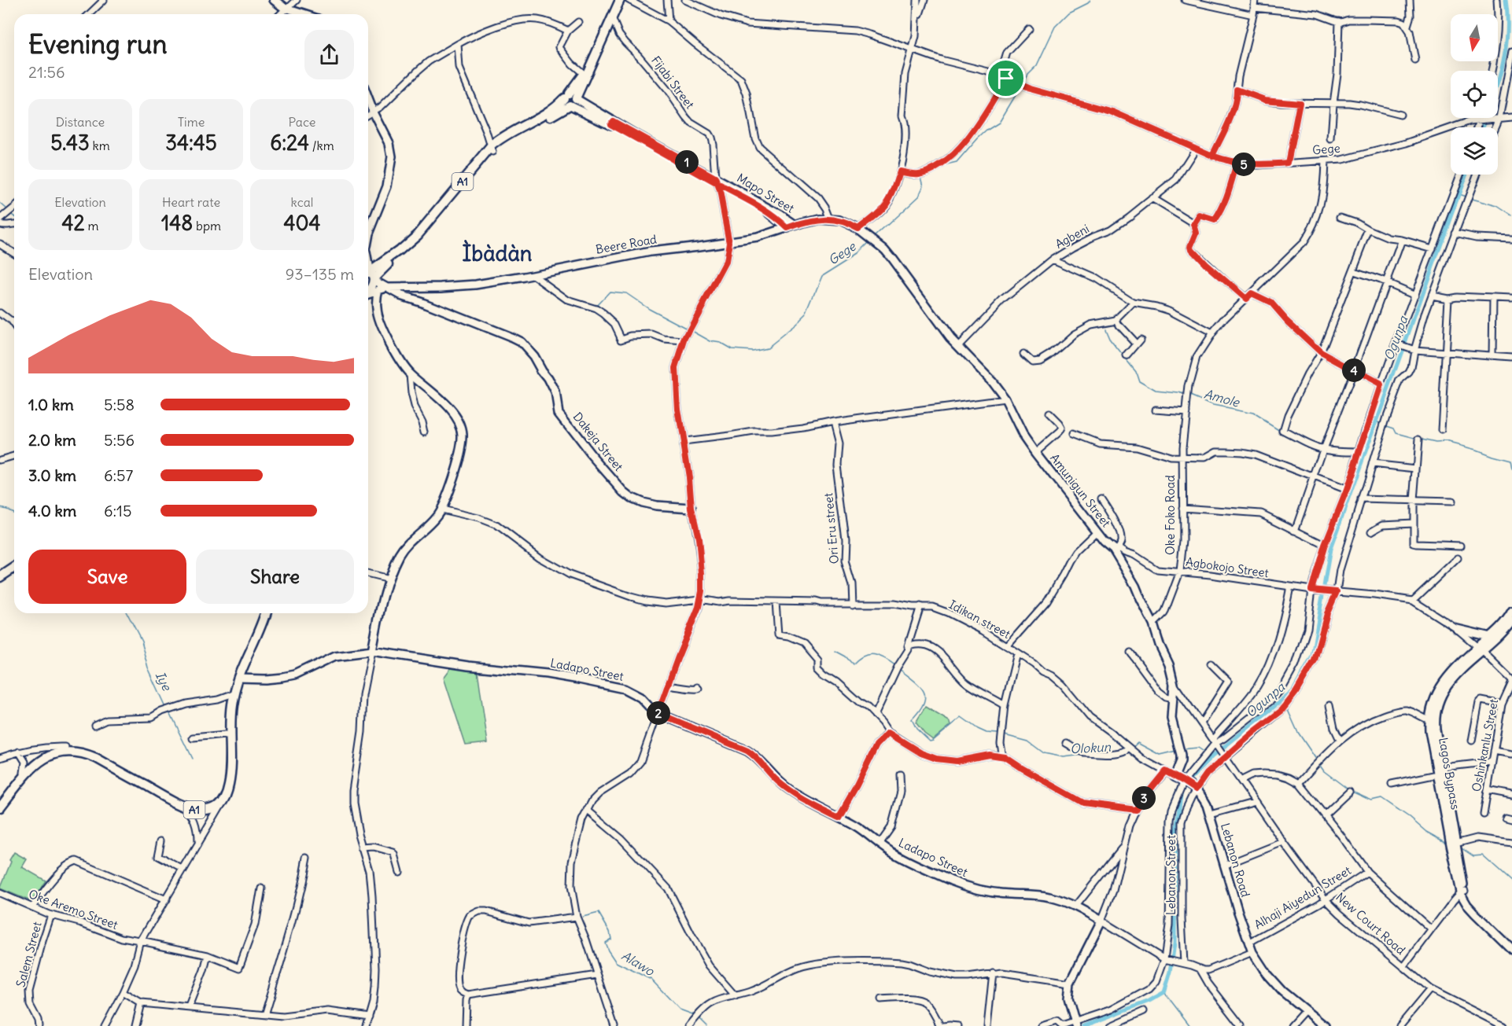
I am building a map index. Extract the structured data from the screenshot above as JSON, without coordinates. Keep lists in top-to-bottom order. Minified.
{"streets":{"highway":["A1"],"main road":["Mapo Street","Beere Road","Dakeja Street","Amunigun Street","Ladapo Street","Lagos Bypass","Lebanon Road"],"street":["Fijabi Street","Gege","Agbeni","Oke Foko Road","Ori Eru street","Agbokojo Street","Idikan street","Oshinkanlu Street","Lebanon Street","Alhaji Aiyedun Street","Oke Aremo Street","New Court Road","Salem Street"]},"crossings":[["Fijabi Street","A1"],["Fijabi Street","Mapo Street"],["Fijabi Street","Beere Road"],["Gege","Agbeni"],["Gege","Oke Foko Road"],["A1","Mapo Street"],["Mapo Street","Beere Road"],["Agbeni","Amunigun Street"],["Beere Road","Dakeja Street"],["Beere Road","Amunigun Street"],["Amunigun Street","Oke Foko Road"],["Amunigun Street","Agbokojo Street"],["Amunigun Street","Idikan street"],["Amunigun Street","New Court Road"],["Oke Foko Road","Agbokojo Street"],["Ori Eru street","Idikan street"],["Lebanon Road","Lebanon Street"],["Lebanon Road","Alhaji Aiyedun Street"],["Lebanon Street","New Court Road"],["Alhaji Aiyedun Street","New Court Road"],["Oke Aremo Street","Salem Street"]],"districts":["Ìbàdàn"],"water":["Gege","Ogunpa","Amole","Iye","Olokun","Alawo"],"north":"bottom","page":{"heading":["Evening run","21:56"],"stats":[["Distance","5.43 km"],["Time","34:45"],["Pace","6:24 /km"],["Elevation","42 m"],["Heart rate","148 bpm"],["kcal","404"]],"pins":["1","5","4","2","3"],"chart":["Elevation","93–135 m"],"list":[{"name":"1.0 km","note":"5:58"},{"name":"2.0 km","note":"5:56"},{"name":"3.0 km","note":"6:57"},{"name":"4.0 km","note":"6:15"}],"buttons":["Save","Share"]}}
